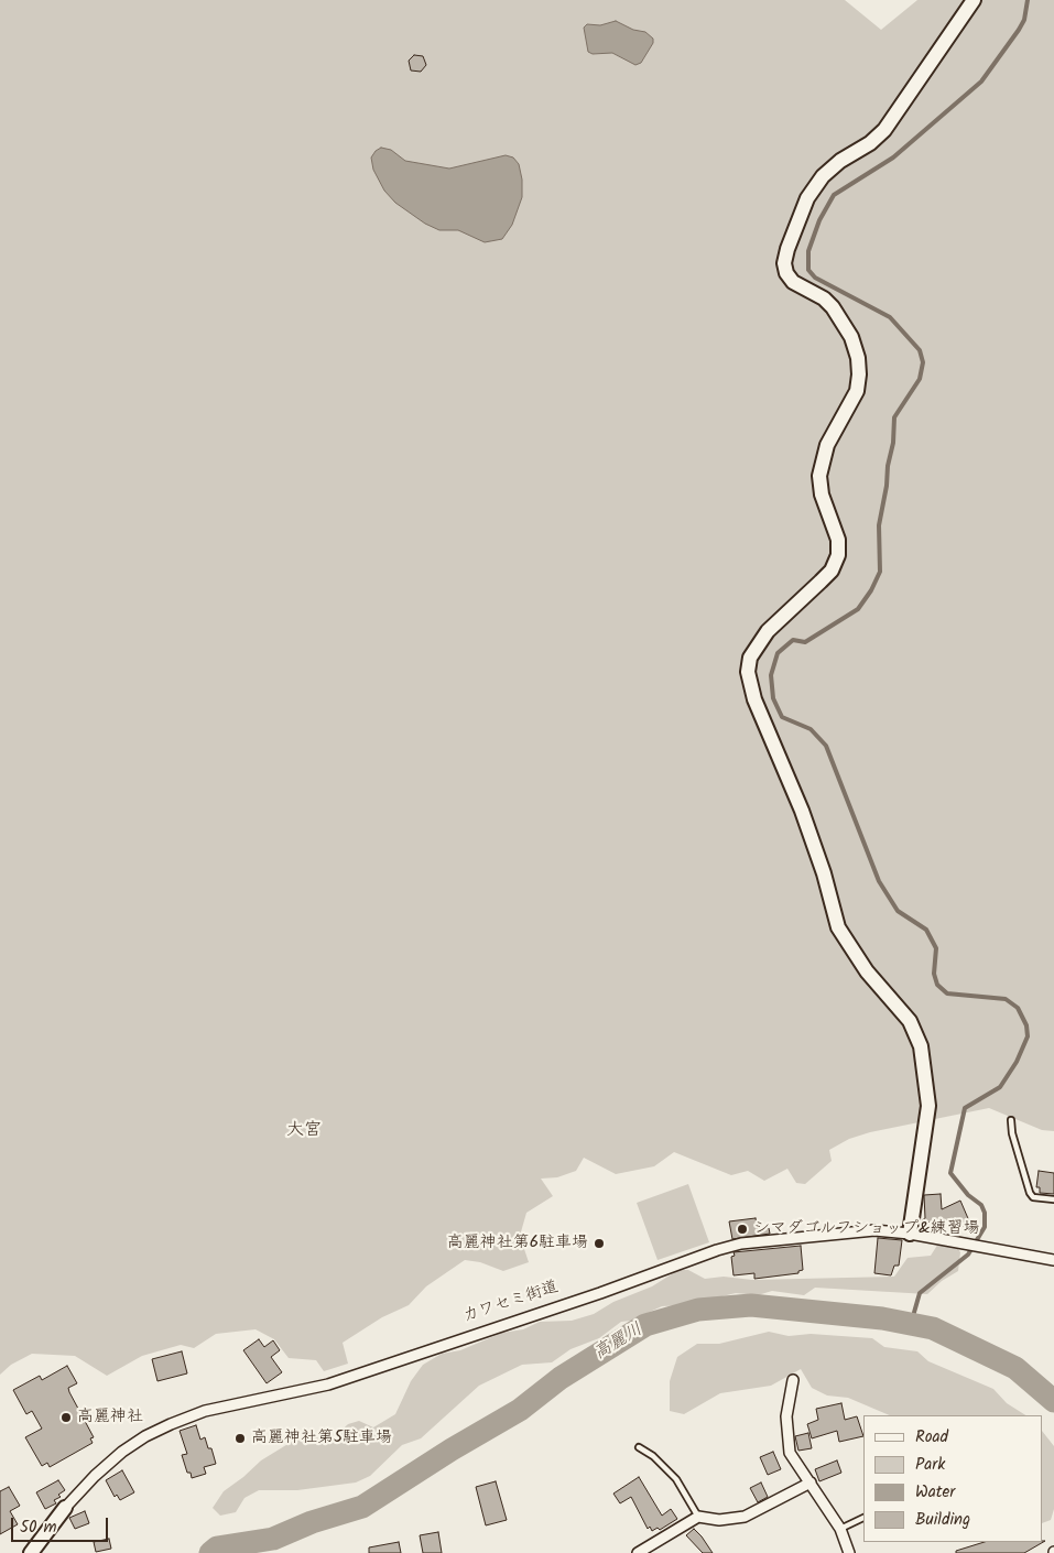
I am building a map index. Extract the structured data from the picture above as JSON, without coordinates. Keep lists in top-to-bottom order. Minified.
{"streets":{"street":["カワセミ街道"]},"districts":["大宮"],"water":["高麗川"],"places":["シマダゴルフショップ&練習場","高麗神社第6駐車場","高麗神社","高麗神社第5駐車場"],"legend":["Road","Park","Water","Building"],"scale_bar":"50 m"}
